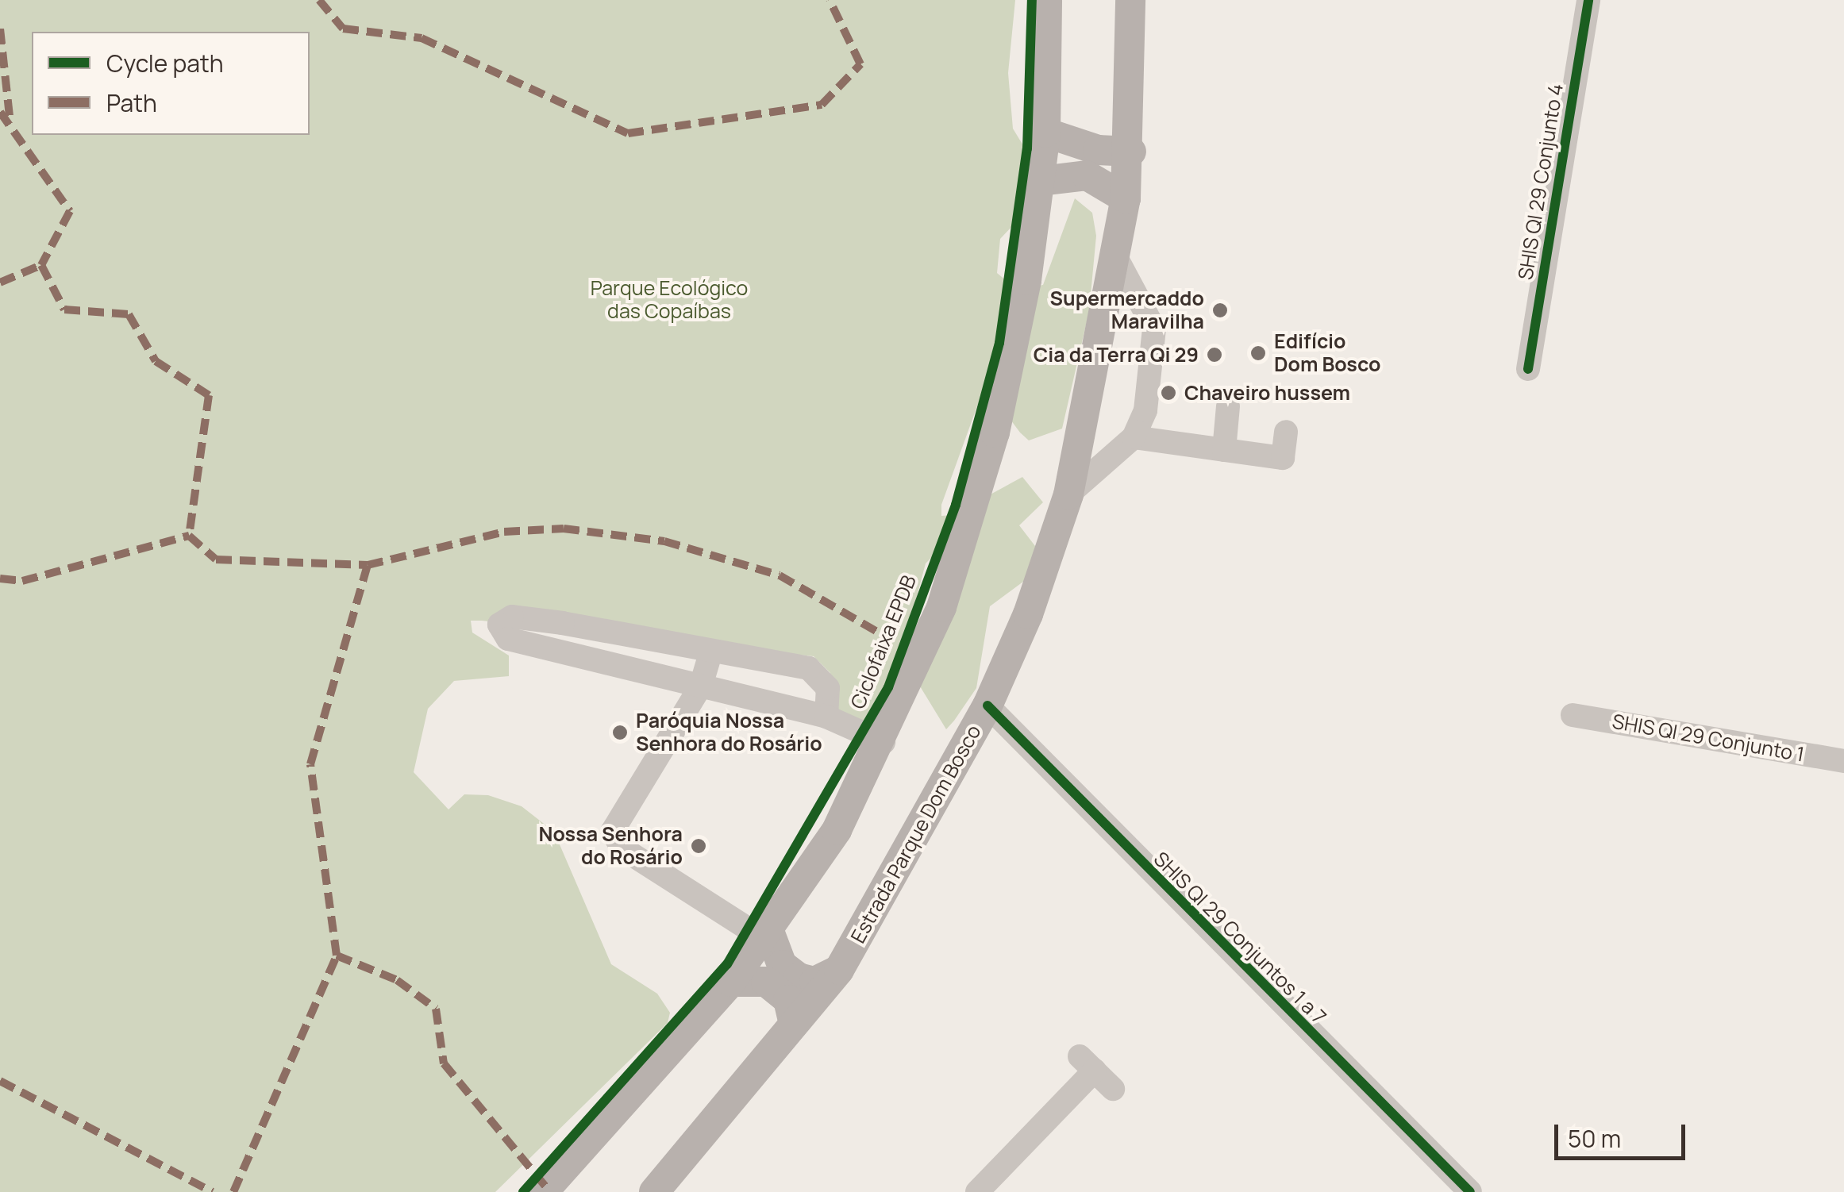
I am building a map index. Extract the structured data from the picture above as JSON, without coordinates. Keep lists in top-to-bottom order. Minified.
{"streets":{"main road":["Estrada Parque Dom Bosco"],"street":["SHIS QI 29 Conjunto 4","SHIS QI 29 Conjunto 1","SHIS QI 29 Conjuntos 1 a 7"],"cycle path":["Ciclofaixa EPDB"]},"crossings":[["Estrada Parque Dom Bosco","SHIS QI 29 Conjuntos 1 a 7"]],"parks":["Parque Ecológico das Copaíbas"],"places":["Supermercaddo Maravilha","Edifício Dom Bosco","Cia da Terra Qi 29","Chaveiro hussem","Paróquia Nossa Senhora do Rosário","Nossa Senhora do Rosário"],"legend":["Cycle path","Path"],"scale_bar":"50 m"}
